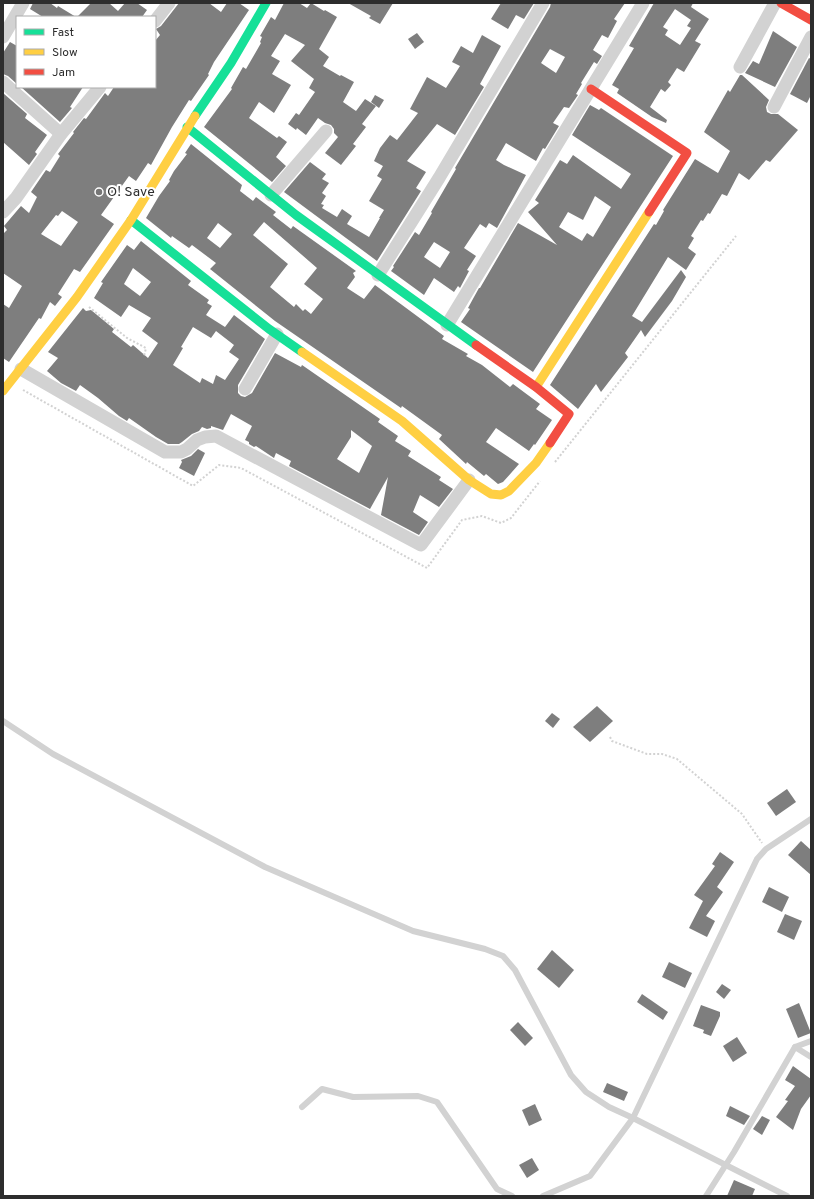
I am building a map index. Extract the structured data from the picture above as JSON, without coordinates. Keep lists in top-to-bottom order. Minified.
{"places":["O! Save"],"legend":["Fast","Slow","Jam"]}
